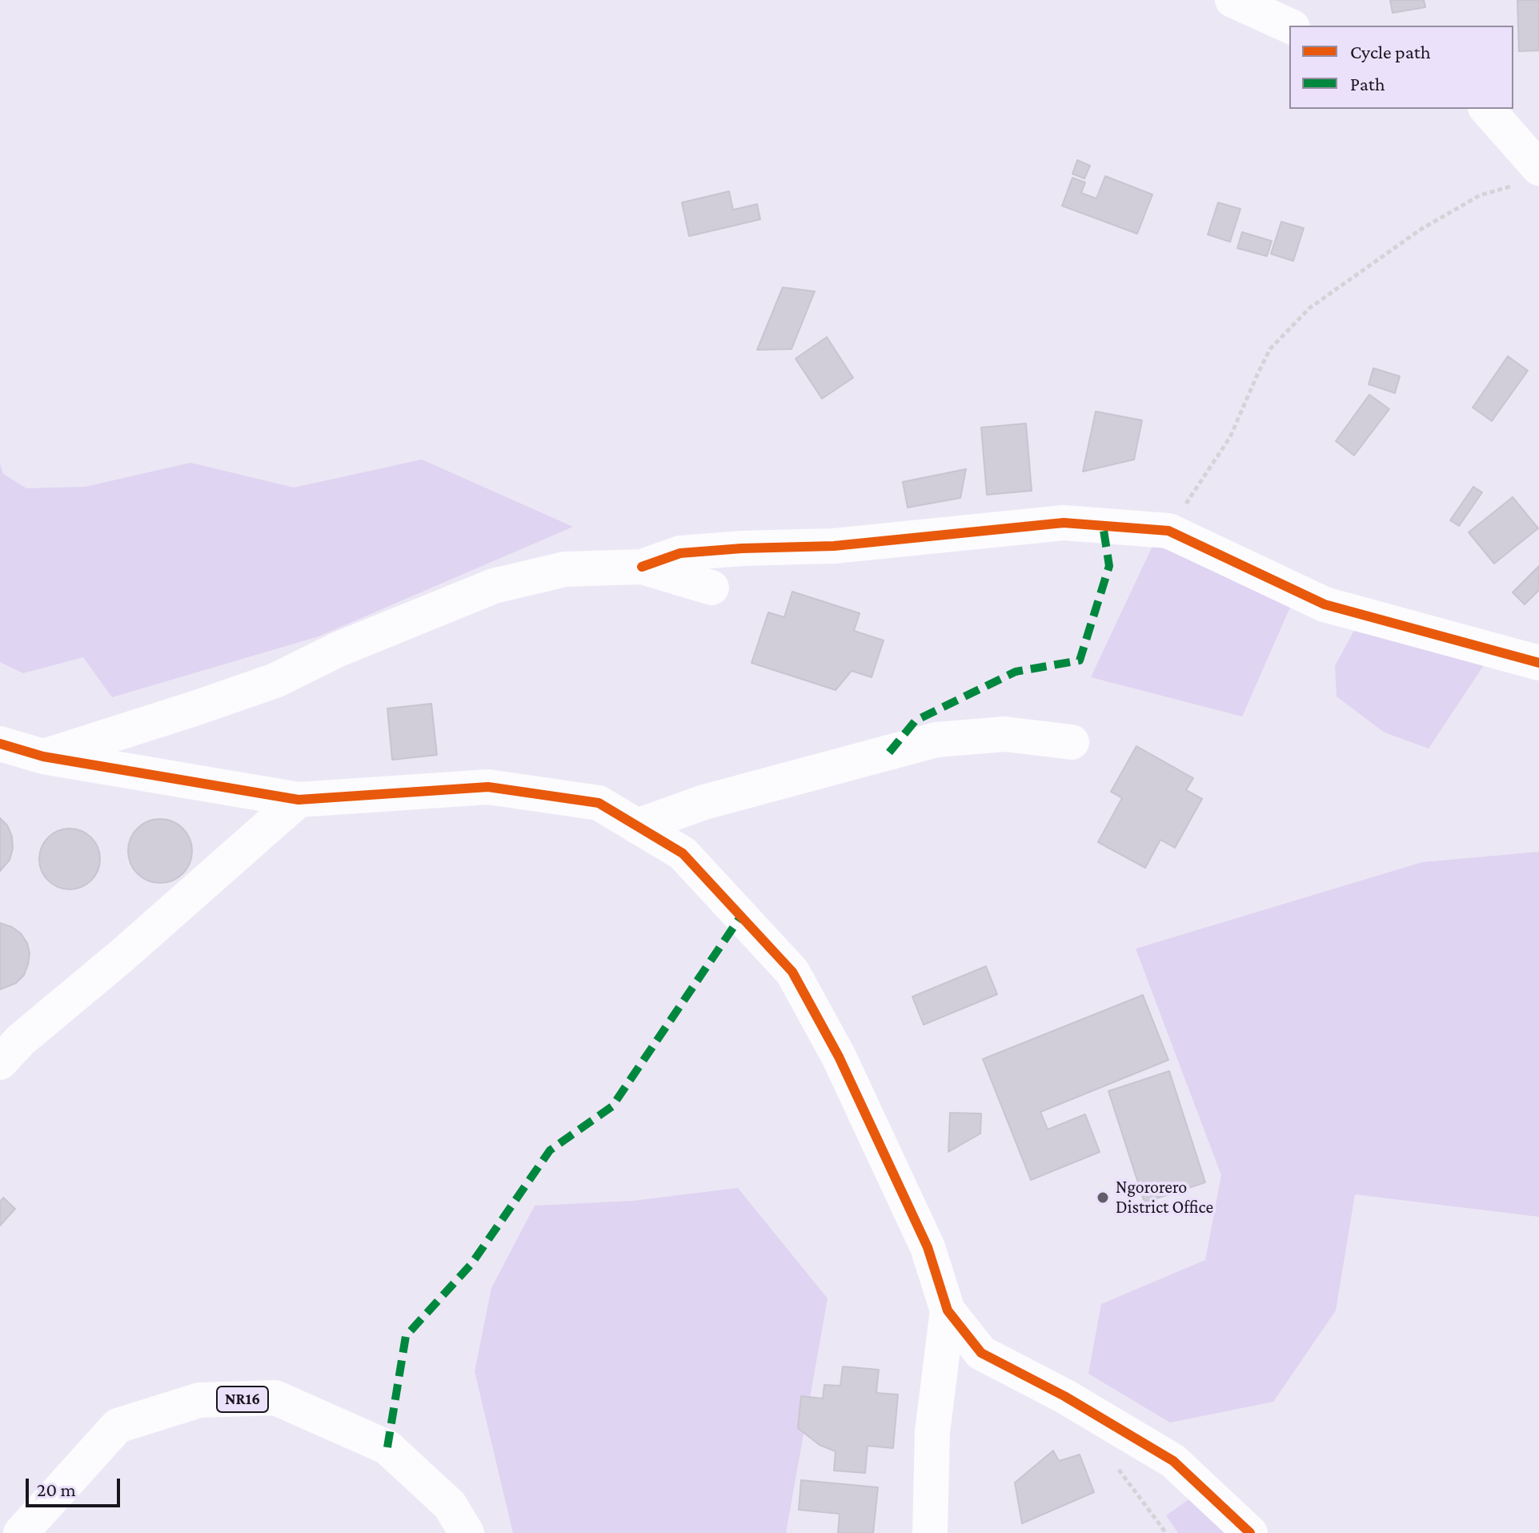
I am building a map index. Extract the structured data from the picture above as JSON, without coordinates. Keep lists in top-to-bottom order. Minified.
{"streets":{"street":["NR16"]},"places":["Ngororero District Office"],"legend":["Cycle path","Path"],"scale_bar":"20 m"}
